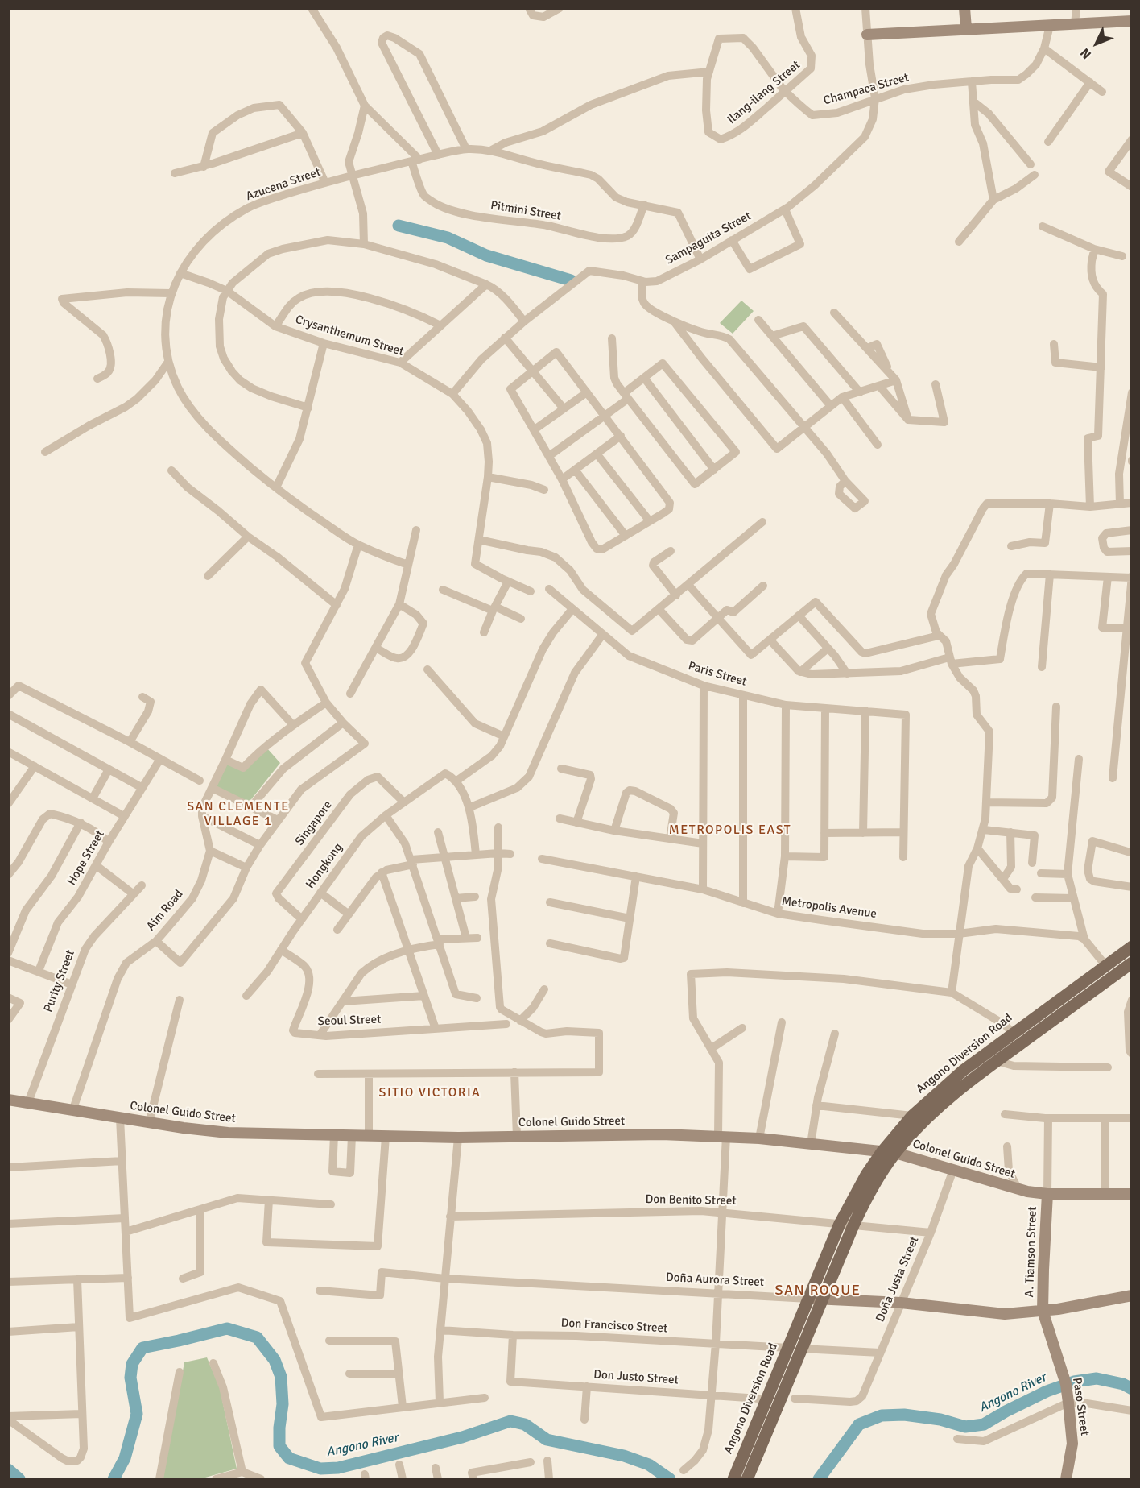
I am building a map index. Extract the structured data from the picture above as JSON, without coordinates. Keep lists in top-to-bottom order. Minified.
{"streets":{"main road":["Angono Diversion Road"],"street":["Champaca Street","Ilang-ilang Street","Azucena Street","Pitmini Street","Sampaguita Street","Crysanthemum Street","Paris Street","Singapore","Hope Street","Hongkong","Metropolis Avenue","Aim Road","Purity Street","Seoul Street","Colonel Guido Street","Don Benito Street","A. Tiamson Street","Doña Justa Street","Doña Aurora Street","Don Francisco Street","Don Justo Street","Paso Street"]},"crossings":[["Champaca Street","Ilang-ilang Street"],["Champaca Street","Sampaguita Street"],["Azucena Street","Pitmini Street"],["Azucena Street","Sampaguita Street"],["Azucena Street","Crysanthemum Street"],["Sampaguita Street","Crysanthemum Street"],["Singapore","Hongkong"],["Hongkong","Seoul Street"],["Aim Road","Colonel Guido Street"],["Purity Street","Colonel Guido Street"],["Angono Diversion Road","Colonel Guido Street"],["Angono Diversion Road","Don Benito Street"],["Angono Diversion Road","Doña Aurora Street"],["Angono Diversion Road","Don Francisco Street"],["Colonel Guido Street","A. Tiamson Street"],["Colonel Guido Street","Doña Justa Street"],["Don Benito Street","Doña Justa Street"],["A. Tiamson Street","Doña Aurora Street"],["A. Tiamson Street","Paso Street"],["Doña Justa Street","Doña Aurora Street"],["Doña Aurora Street","Paso Street"],["Don Francisco Street","Don Justo Street"]],"districts":["SAN CLEMENTE VILLAGE 1","METROPOLIS EAST","SITIO VICTORIA","SAN ROQUE"],"water":["Angono River"],"north":"bottom left"}
